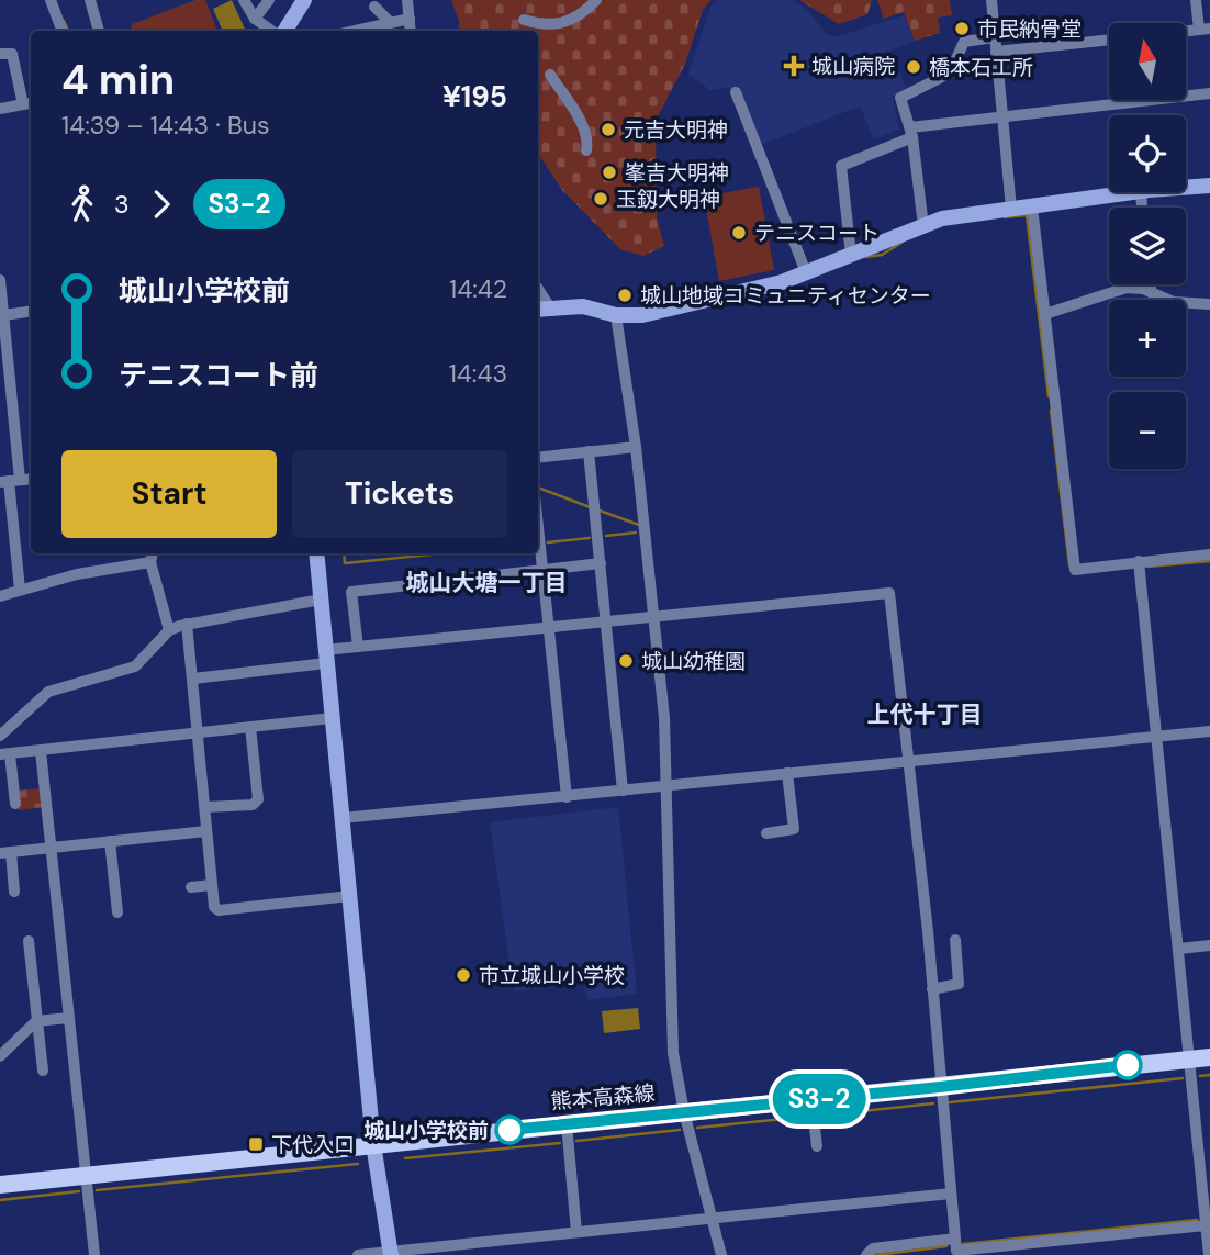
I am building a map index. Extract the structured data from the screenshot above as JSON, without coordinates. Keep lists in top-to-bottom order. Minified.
{"streets":{"main road":["熊本高森線"]},"districts":["城山大塘一丁目","上代十丁目"],"places":{"other":["市民納骨堂","橋本石工所","元吉大明神","峯吉大明神","玉釼大明神","テニスコート","城山地域コミュニティセンター","城山幼稚園","市立城山小学校","城山小学校前"],"health":["城山病院"],"transit":["下代入口"]},"lines":["bus line S3-2"],"north":"top","page":{"on_map":"S3-2","map_buttons":["+","−"],"heading":["4 min","14:39 – 14:43 · Bus","¥195"],"legs":["3","S3-2"],"list":[{"name":"城山小学校前","value":"14:42"},{"name":"テニスコート前","value":"14:43"}],"buttons":["Start","Tickets"]}}
